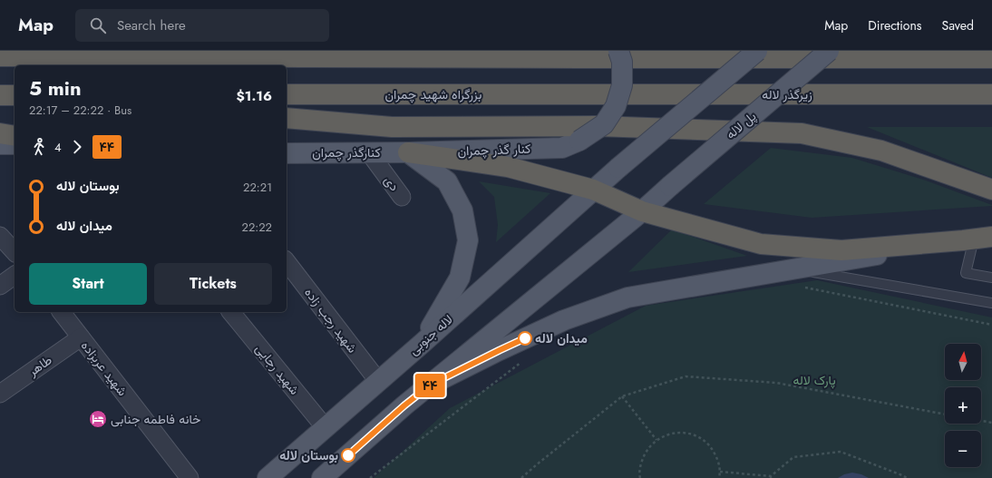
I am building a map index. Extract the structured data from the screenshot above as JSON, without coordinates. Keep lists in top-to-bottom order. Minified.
{"streets":{"highway":["بزرگراه شهید چمران","زیرگذر لاله"],"main road":["پل لاله","کنار گذر چمران","کنارگذر چمران","لاله جنوبی"],"street":["دی","شهید رجب زاده","طاهر","شهید عربزاده","شهید رجایی"]},"crossings":[["بزرگراه شهید چمران","زیرگذر لاله"],["کنار گذر چمران","کنارگذر چمران"],["کنارگذر چمران","دی"],["شهید رجب زاده","لاله جنوبی"],["لاله جنوبی","شهید رجایی"],["طاهر","شهید عربزاده"]],"parks":["پارک لاله"],"places":{"other":["میدان لاله","بوستان لاله"],"hotel":["خانه فاطمه جنابی"]},"lines":["bus line ۴۴"],"north":"top","page":{"header":"Map","search":"Search here","nav":["Map","Directions","Saved"],"on_map":"۴۴","heading":["5 min","22:17 – 22:22 · Bus","$1.16"],"legs":["4","۴۴"],"list":[{"name":"بوستان لاله","value":"22:21"},{"name":"میدان لاله","value":"22:22"}],"buttons":["Start","Tickets"],"map_buttons":["+","−"]}}
